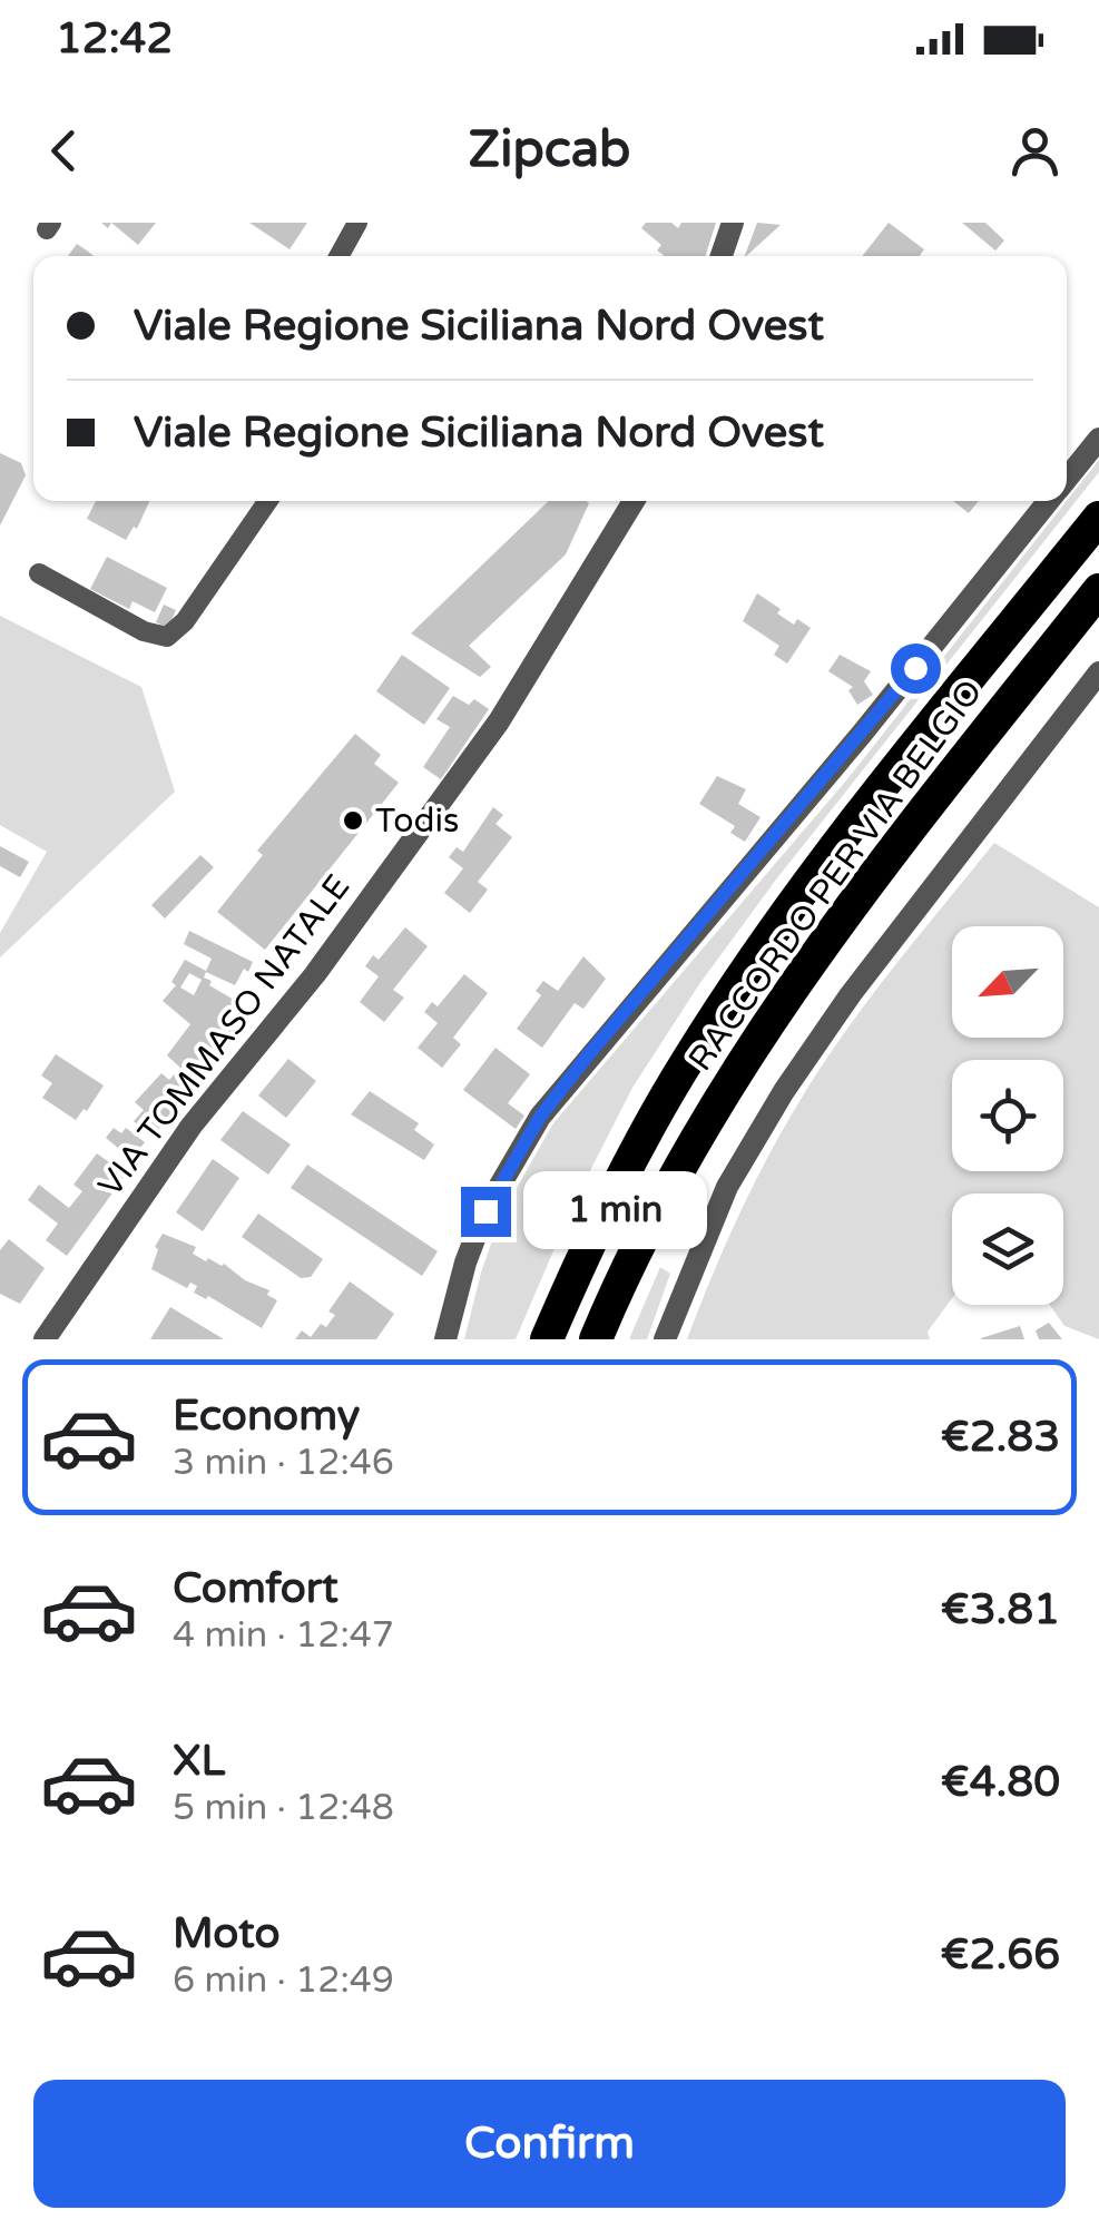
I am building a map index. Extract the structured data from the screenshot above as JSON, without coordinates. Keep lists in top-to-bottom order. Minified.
{"streets":{"highway":["RACCORDO PER VIA BELGIO"],"street":["VIA TOMMASO NATALE"]},"places":["Todis"],"north":"bottom left","page":{"status":"12:42","header":"Zipcab","banner":["Viale Regione Siciliana Nord Ovest","Viale Regione Siciliana Nord Ovest"],"bubble":"1 min","list":[{"name":"Economy","note":"3 min · 12:46","value":"€2.83"},{"name":"Comfort","note":"4 min · 12:47","value":"€3.81"},{"name":"XL","note":"5 min · 12:48","value":"€4.80"},{"name":"Moto","note":"6 min · 12:49","value":"€2.66"}],"buttons":"Confirm"}}
